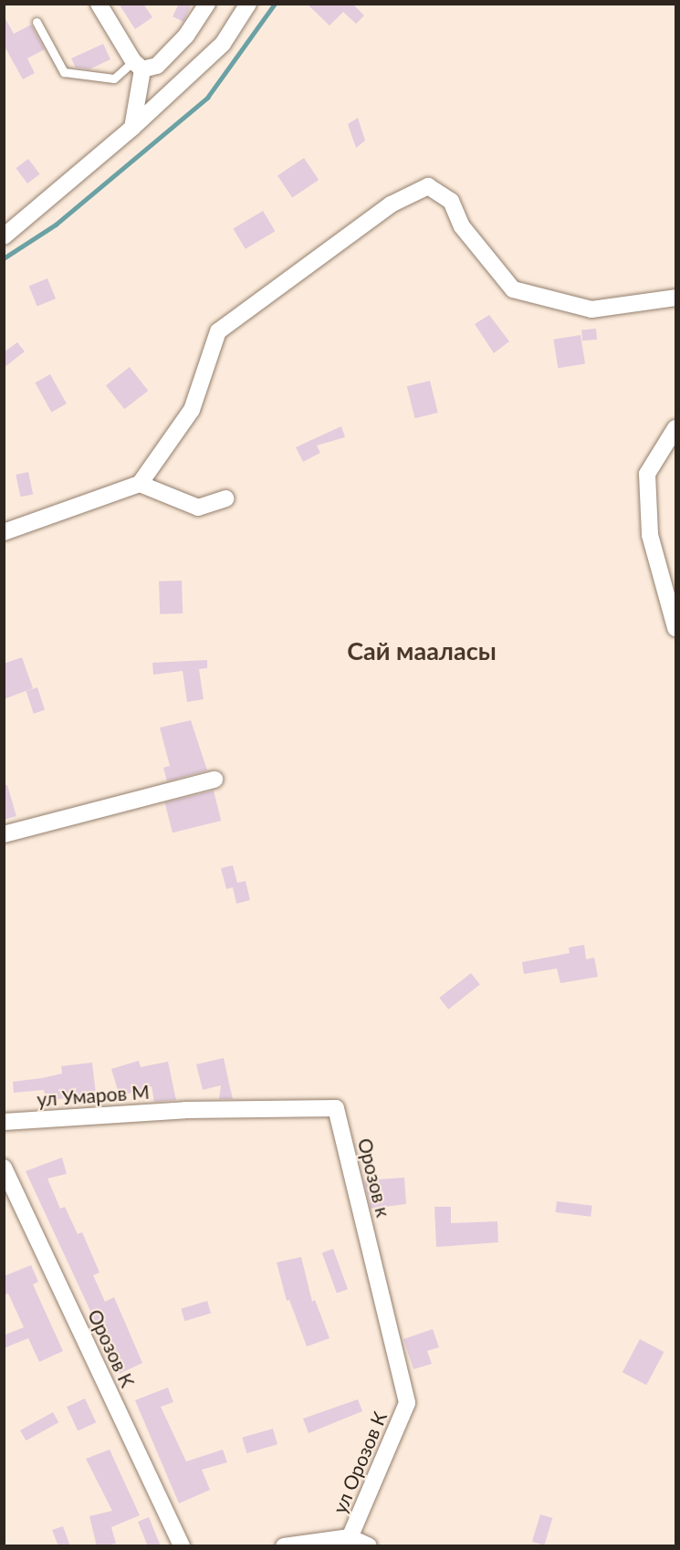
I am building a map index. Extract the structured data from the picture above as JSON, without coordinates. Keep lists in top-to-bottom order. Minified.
{"streets":{"street":["ул Умаров М","Орозов к","Орозов К","ул Орозов К"]},"crossings":[["ул Умаров М","Орозов к"],["Орозов к","ул Орозов К"]],"districts":["Сай мааласы"]}
